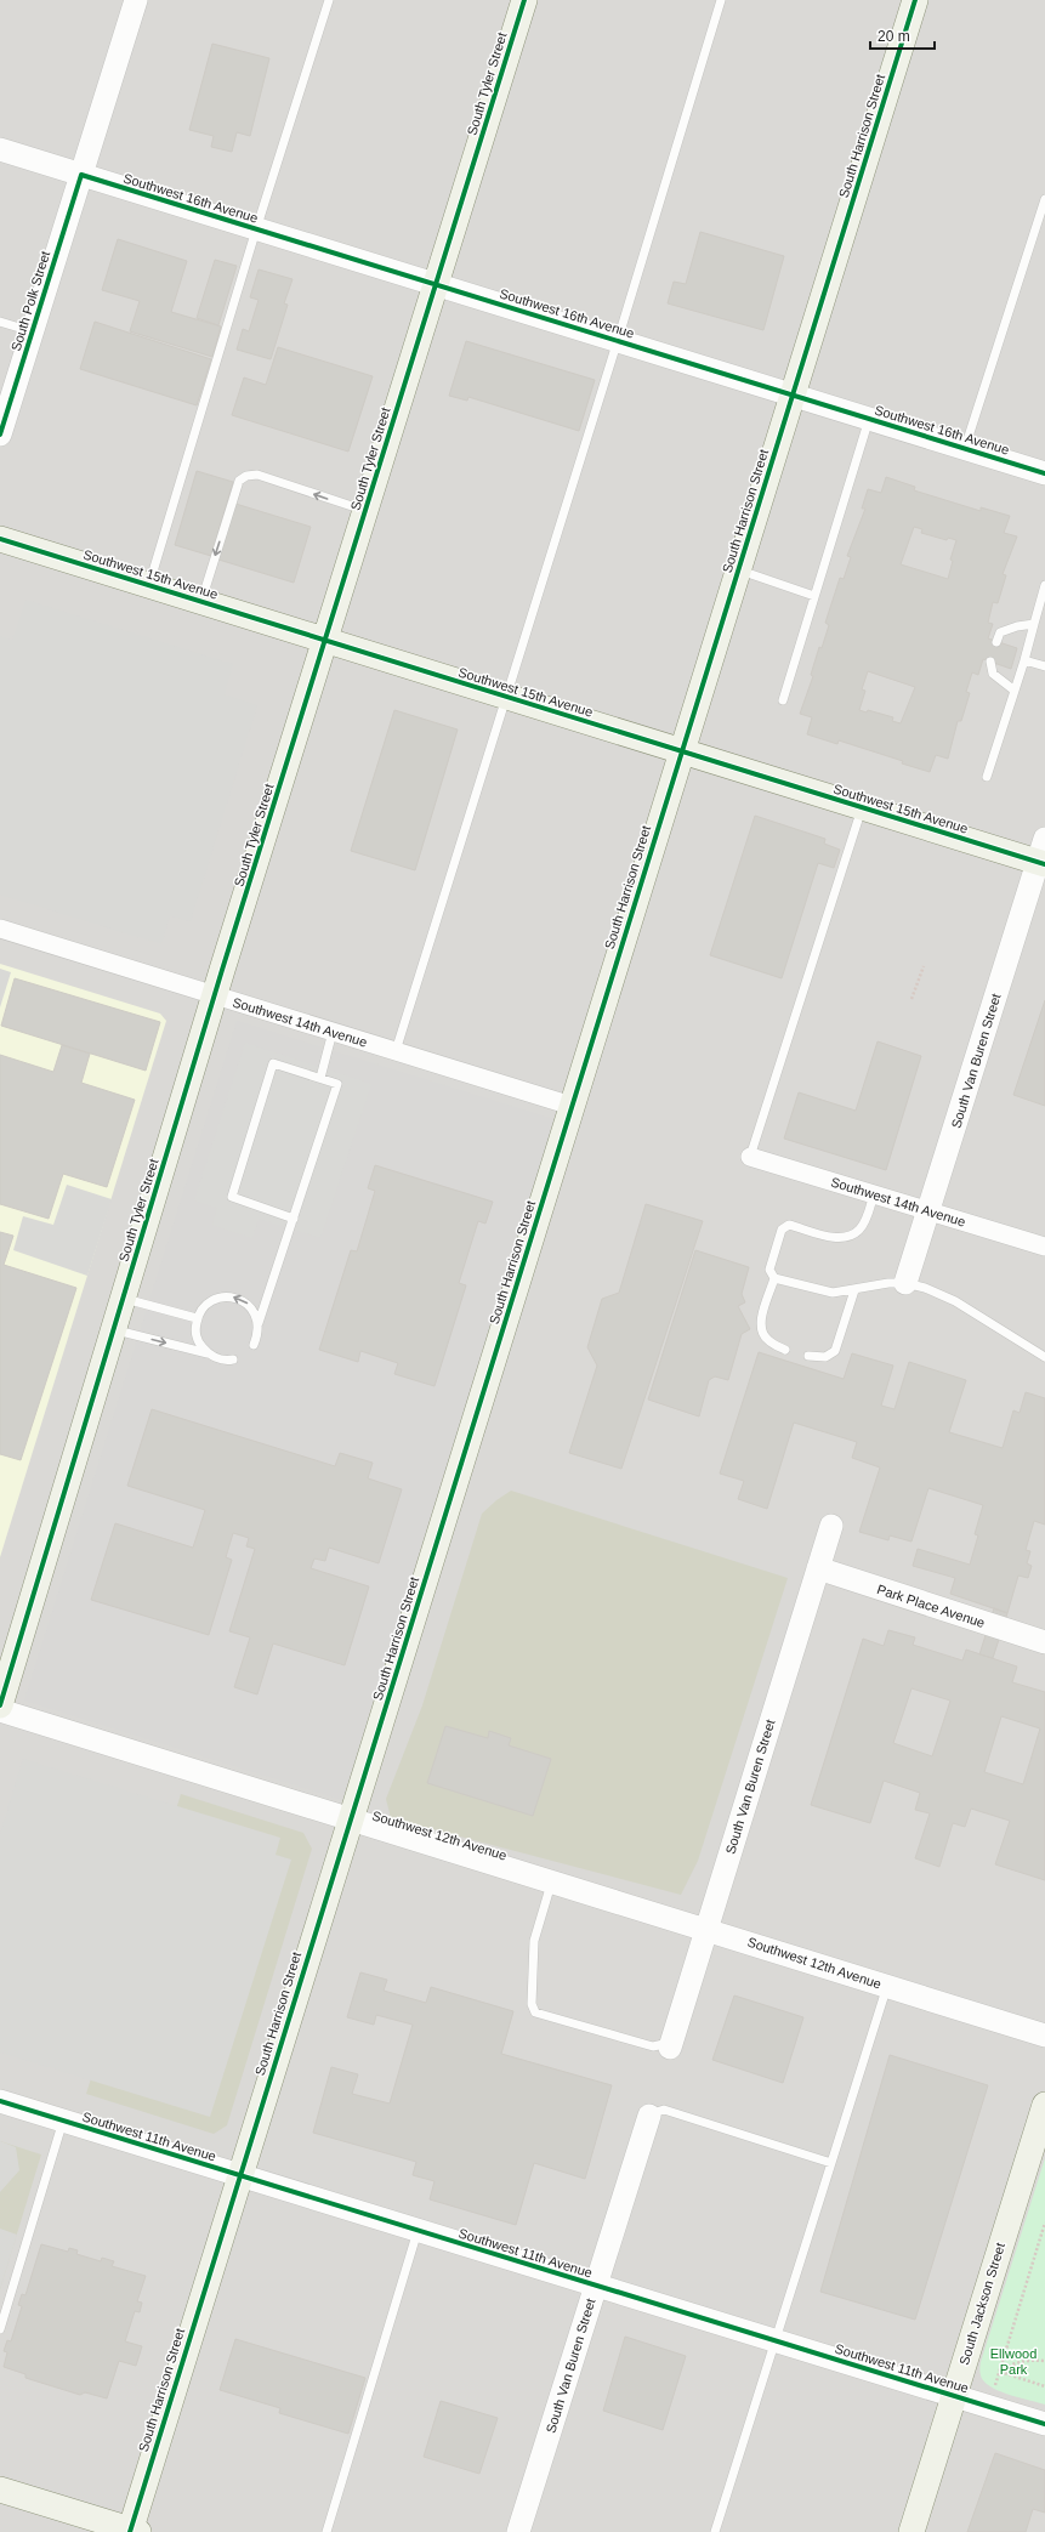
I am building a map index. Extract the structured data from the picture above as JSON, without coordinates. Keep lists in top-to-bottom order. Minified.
{"streets":{"main road":["South Tyler Street","South Harrison Street","Southwest 15th Avenue","South Jackson Street"],"street":["Southwest 16th Avenue","South Polk Street","Southwest 14th Avenue","South Van Buren Street","Park Place Avenue","Southwest 12th Avenue","Southwest 11th Avenue"]},"crossings":[["South Tyler Street","Southwest 16th Avenue"],["South Tyler Street","Southwest 15th Avenue"],["South Tyler Street","Southwest 14th Avenue"],["South Harrison Street","Southwest 16th Avenue"],["South Harrison Street","Southwest 15th Avenue"],["South Harrison Street","Southwest 14th Avenue"],["South Harrison Street","Southwest 12th Avenue"],["South Harrison Street","Southwest 11th Avenue"],["Southwest 16th Avenue","South Polk Street"],["Southwest 15th Avenue","South Van Buren Street"],["Southwest 14th Avenue","South Van Buren Street"],["South Van Buren Street","Park Place Avenue"],["South Van Buren Street","Southwest 12th Avenue"],["South Van Buren Street","Southwest 11th Avenue"],["Southwest 11th Avenue","South Jackson Street"]],"parks":["Ellwood Park"],"scale_bar":"20 m"}
